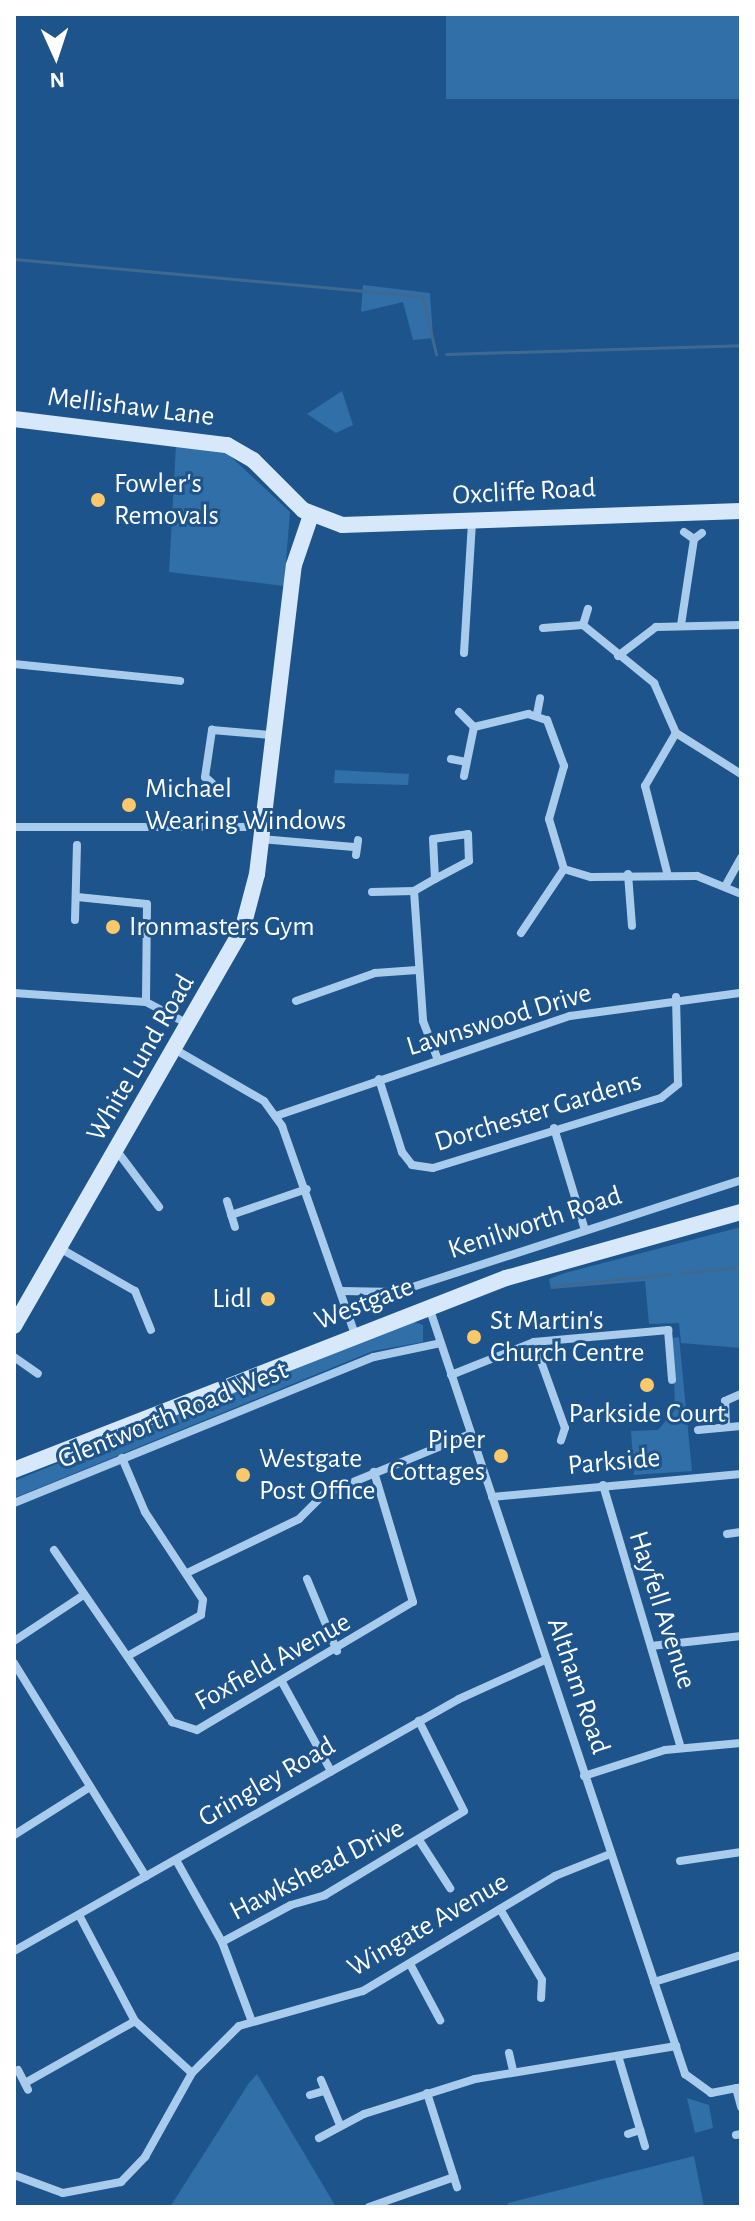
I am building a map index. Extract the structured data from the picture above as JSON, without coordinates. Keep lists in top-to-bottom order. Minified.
{"streets":{"street":["Mellishaw Lane","Oxcliffe Road","Lawnswood Drive","White Lund Road","Dorchester Gardens","Kenilworth Road","Westgate","Glentworth Road West","Parkside","Hayfell Avenue","Foxfield Avenue","Altham Road","Gringley Road","Hawkshead Drive","Wingate Avenue"]},"crossings":[["Mellishaw Lane","Oxcliffe Road"],["Mellishaw Lane","White Lund Road"],["Oxcliffe Road","White Lund Road"],["Lawnswood Drive","Dorchester Gardens"],["Westgate","Altham Road"],["Glentworth Road West","Altham Road"],["Parkside","Hayfell Avenue"],["Parkside","Altham Road"],["Altham Road","Gringley Road"],["Altham Road","Wingate Avenue"],["Gringley Road","Hawkshead Drive"]],"places":["Fowler's Removals","Michael Wearing Windows","Ironmasters Gym","Lidl","St Martin's Church Centre","Parkside Court","Piper Cottages","Westgate Post Office"],"north":"bottom"}
